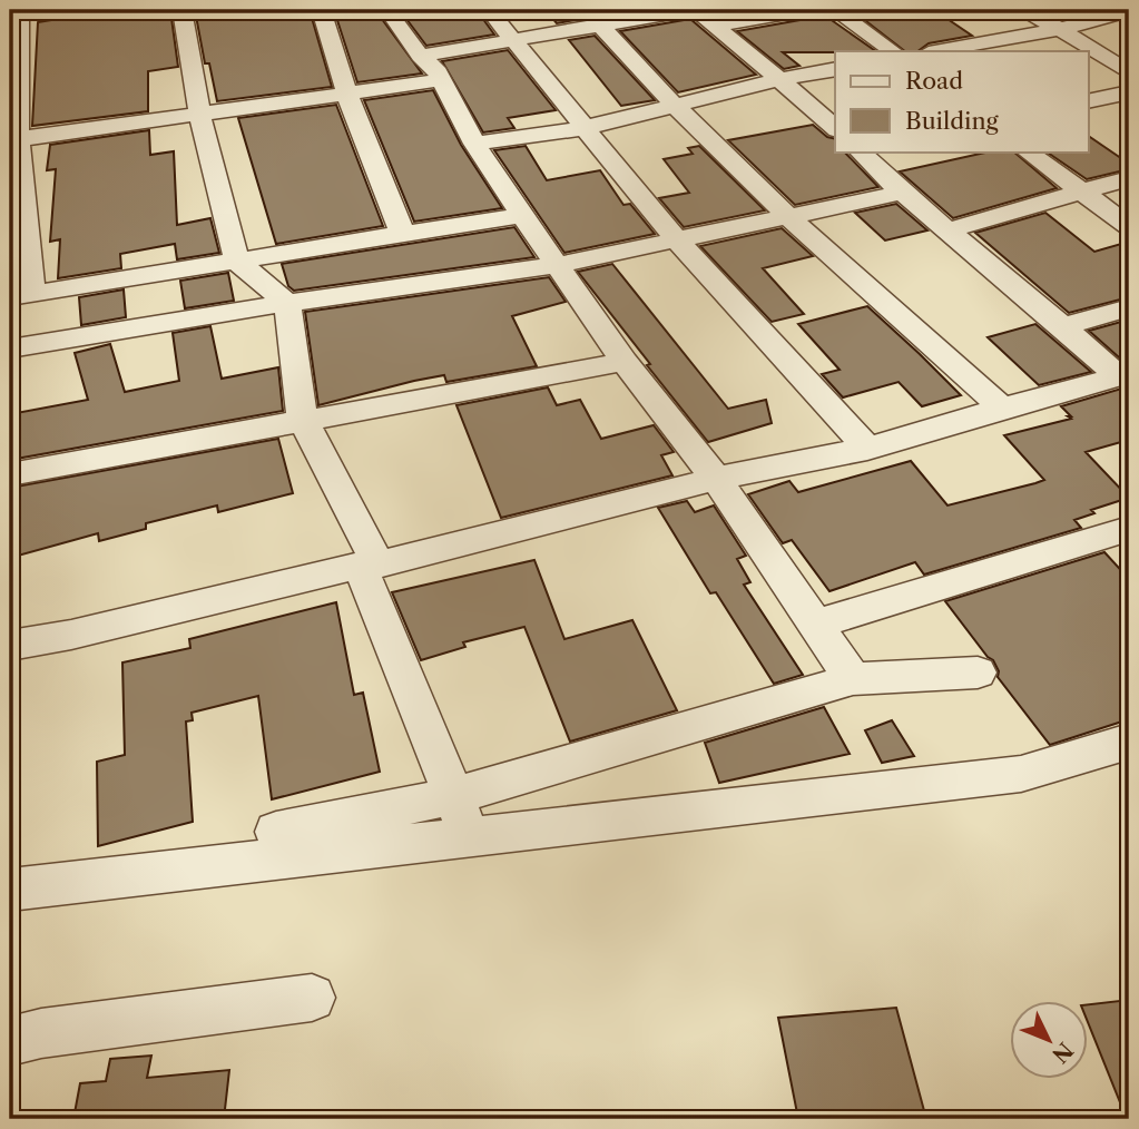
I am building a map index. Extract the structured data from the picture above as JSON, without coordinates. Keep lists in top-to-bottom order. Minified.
{"legend":["Road","Building"],"north":"bottom right"}
